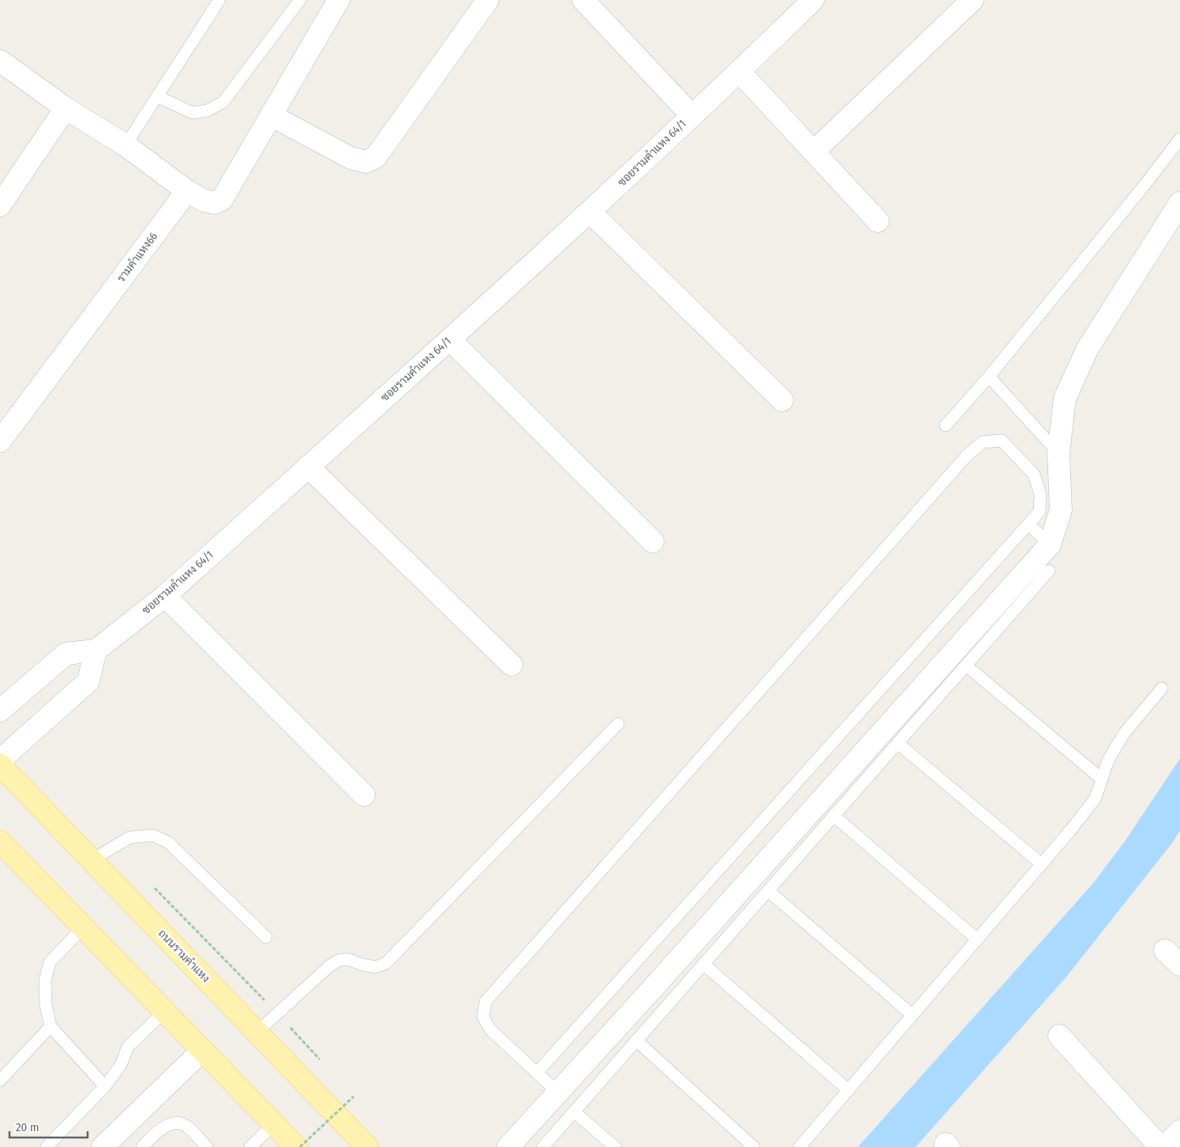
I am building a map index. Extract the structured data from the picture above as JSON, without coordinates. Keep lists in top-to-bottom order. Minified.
{"streets":{"main road":["ถนนรามคำแหง"],"street":["ซอยรามคำแหง 64/1","รามคำแหง66"]},"scale_bar":"20 m"}
